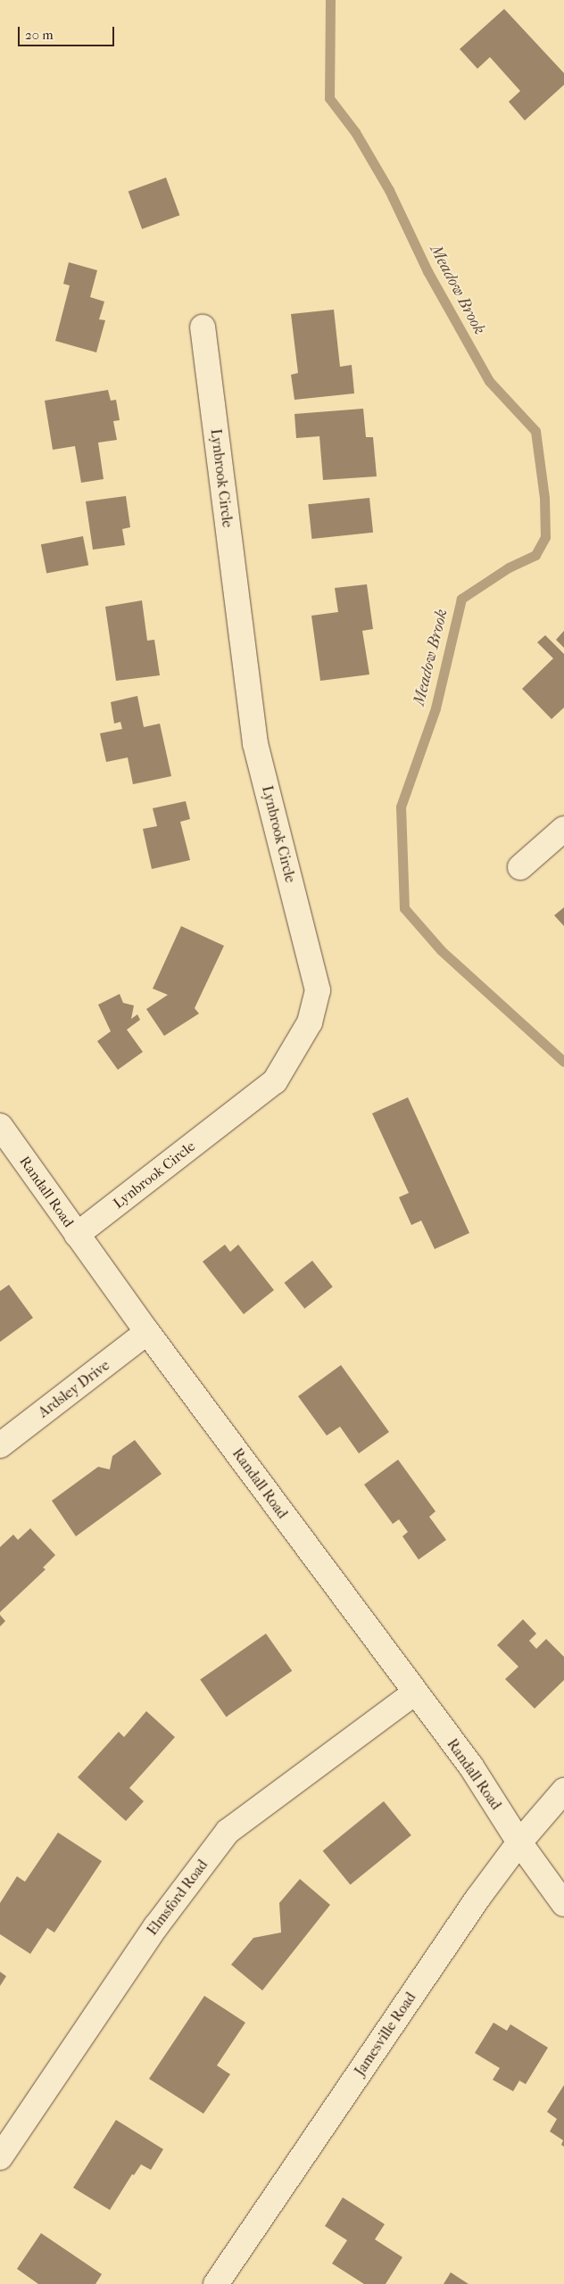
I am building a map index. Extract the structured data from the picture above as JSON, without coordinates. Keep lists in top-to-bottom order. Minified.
{"streets":{"street":["Lynbrook Circle","Randall Road","Ardsley Drive","Elmsford Road","Jamesville Road"]},"crossings":[["Lynbrook Circle","Randall Road"],["Randall Road","Ardsley Drive"],["Randall Road","Elmsford Road"],["Randall Road","Jamesville Road"]],"water":["Meadow Brook"],"scale_bar":"20 m"}
